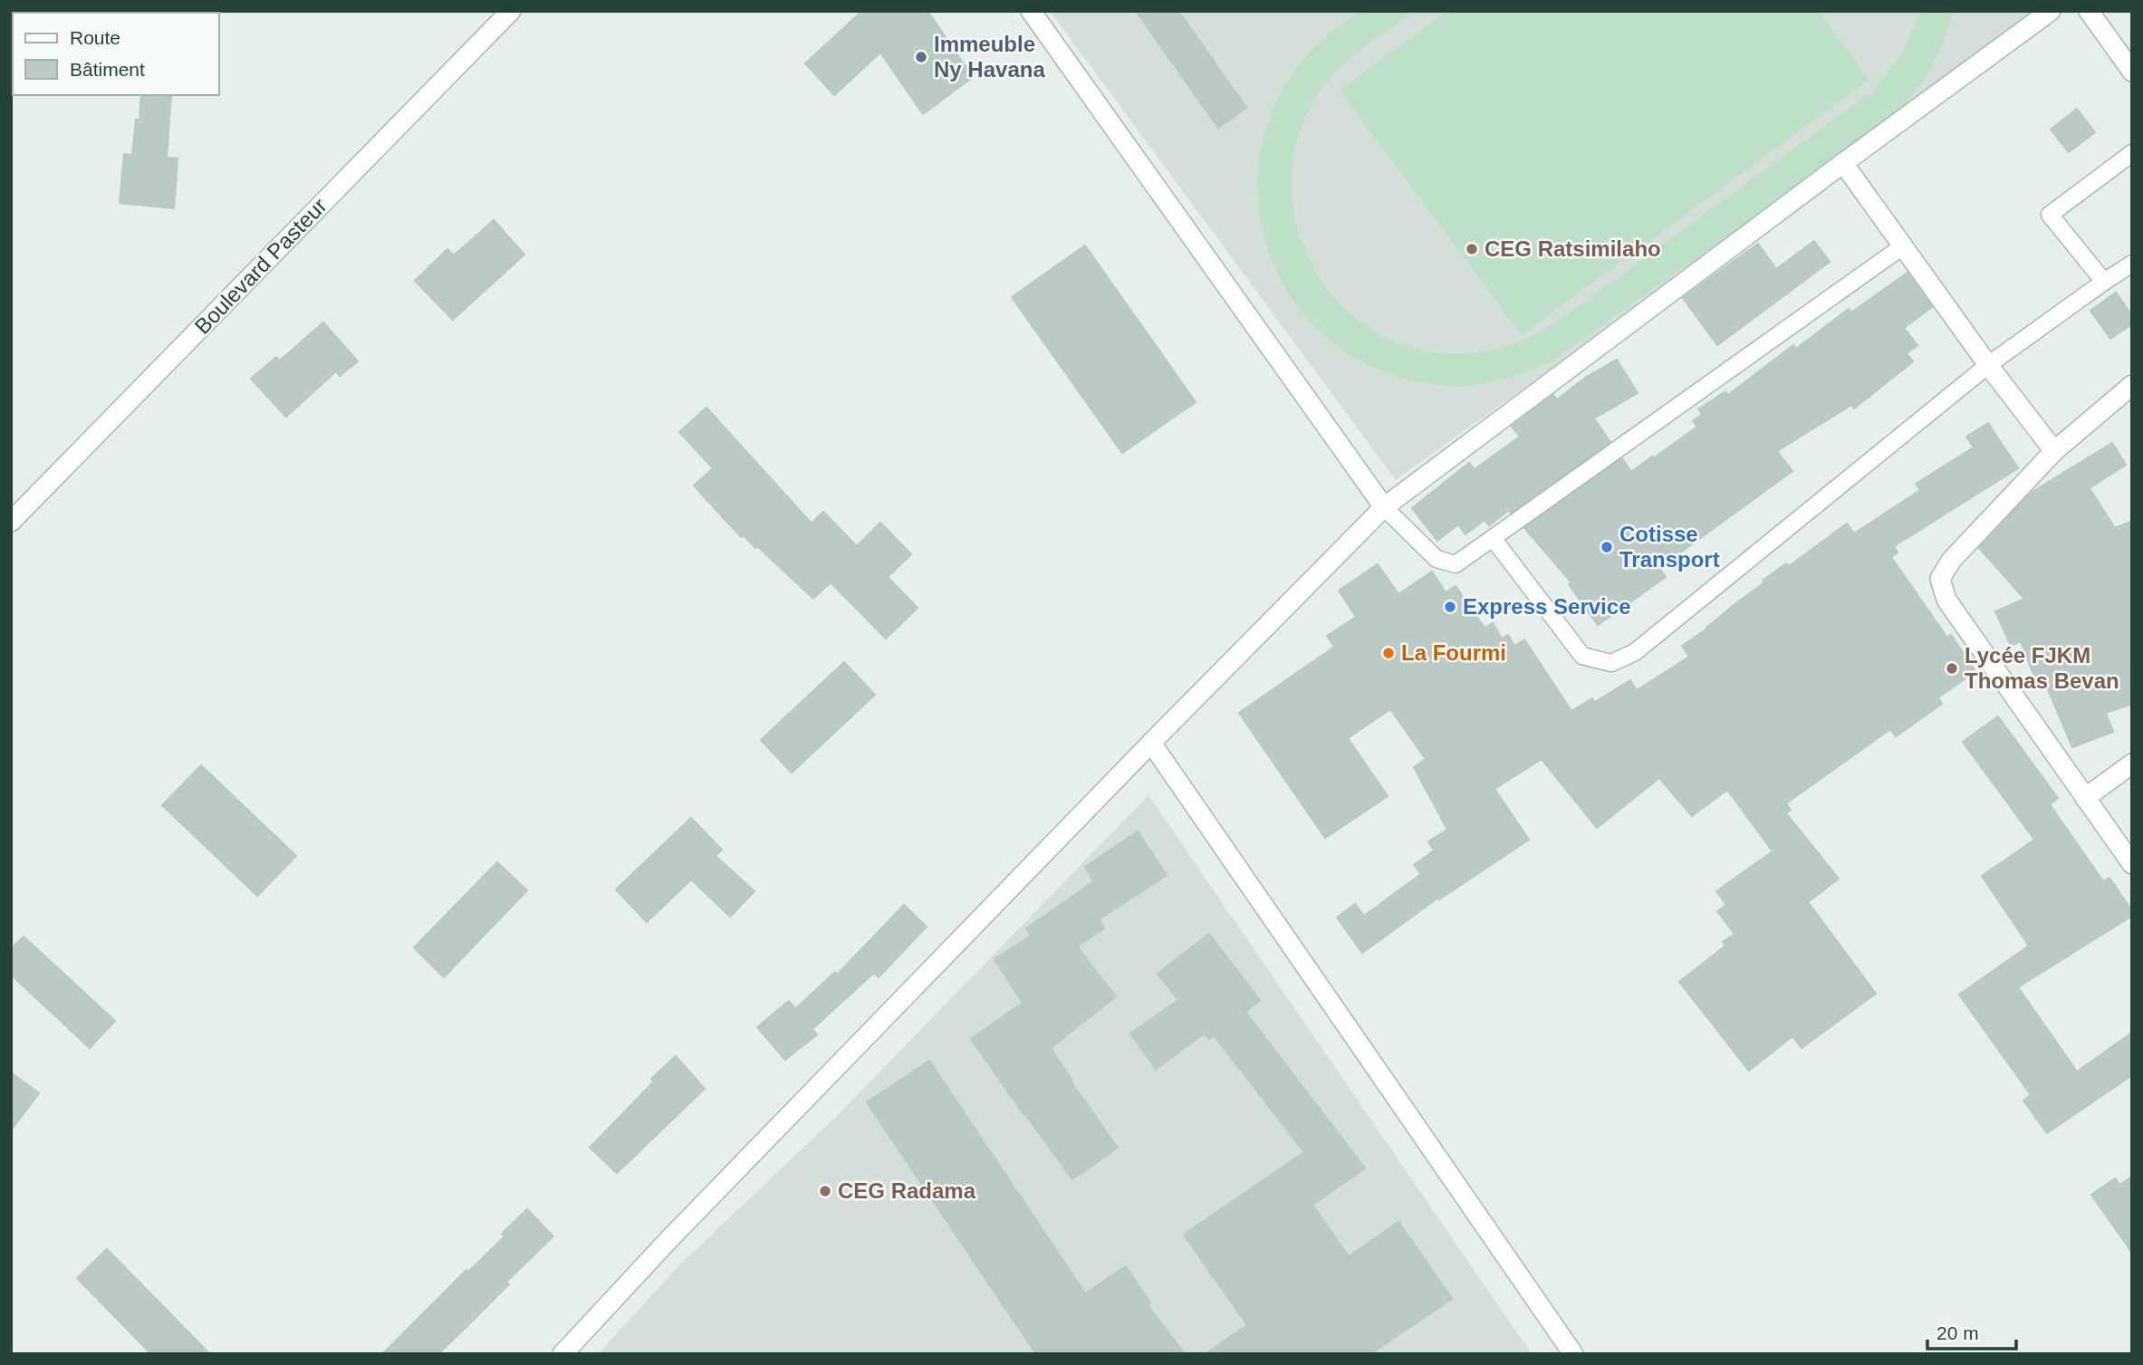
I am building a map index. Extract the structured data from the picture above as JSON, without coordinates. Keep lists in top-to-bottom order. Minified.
{"streets":{"street":["Boulevard Pasteur"]},"places":["Immeuble Ny Havana","CEG Ratsimilaho","Cotisse Transport","Express Service","La Fourmi","Lycée FJKM Thomas Bevan","CEG Radama"],"legend":["Route","Bâtiment"],"scale_bar":"20 m"}
